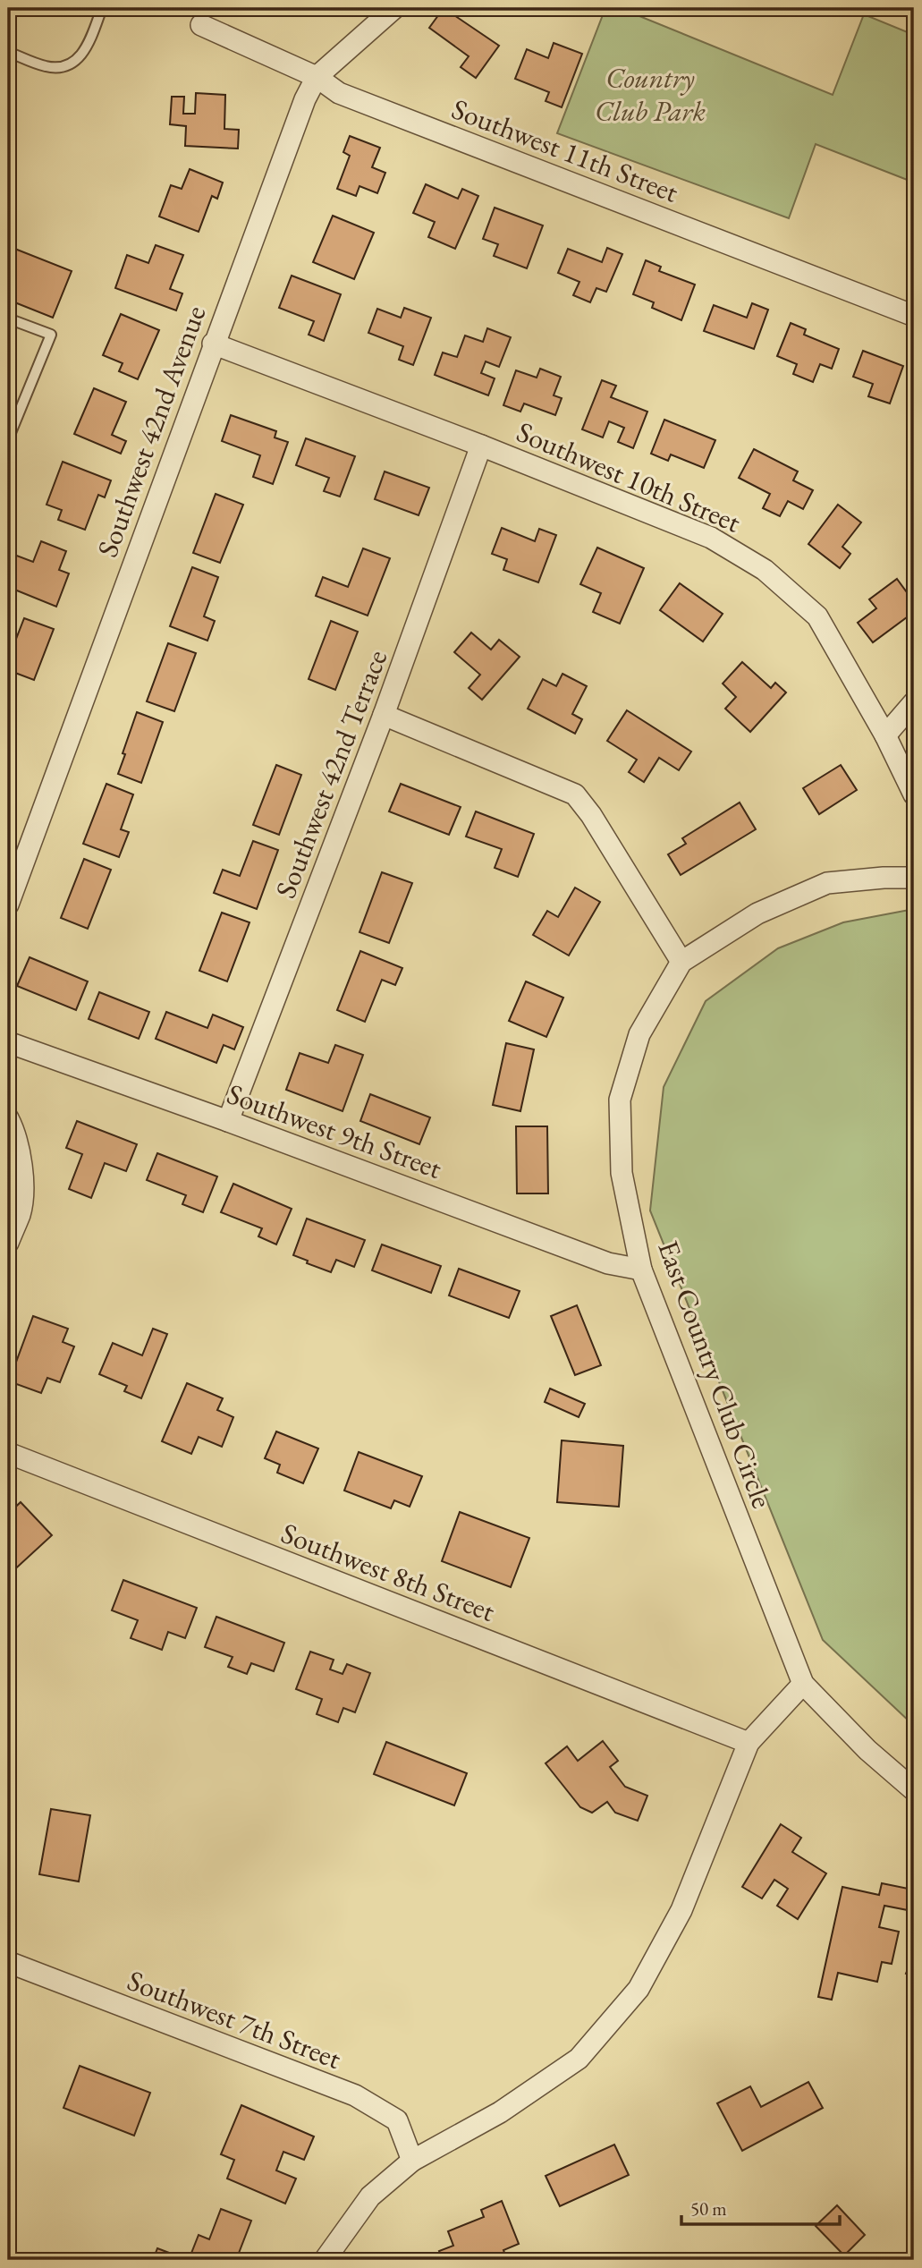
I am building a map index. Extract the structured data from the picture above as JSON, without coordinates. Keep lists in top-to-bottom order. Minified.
{"streets":{"street":["Southwest 11th Street","Southwest 42nd Avenue","Southwest 10th Street","Southwest 42nd Terrace","Southwest 9th Street","East Country Club Circle","Southwest 8th Street","Southwest 7th Street"]},"crossings":[["Southwest 11th Street","Southwest 42nd Avenue"],["Southwest 42nd Avenue","Southwest 10th Street"],["Southwest 10th Street","Southwest 42nd Terrace"],["Southwest 42nd Terrace","Southwest 9th Street"],["Southwest 9th Street","East Country Club Circle"]],"parks":["Country Club Park"],"scale_bar":"50 m"}
